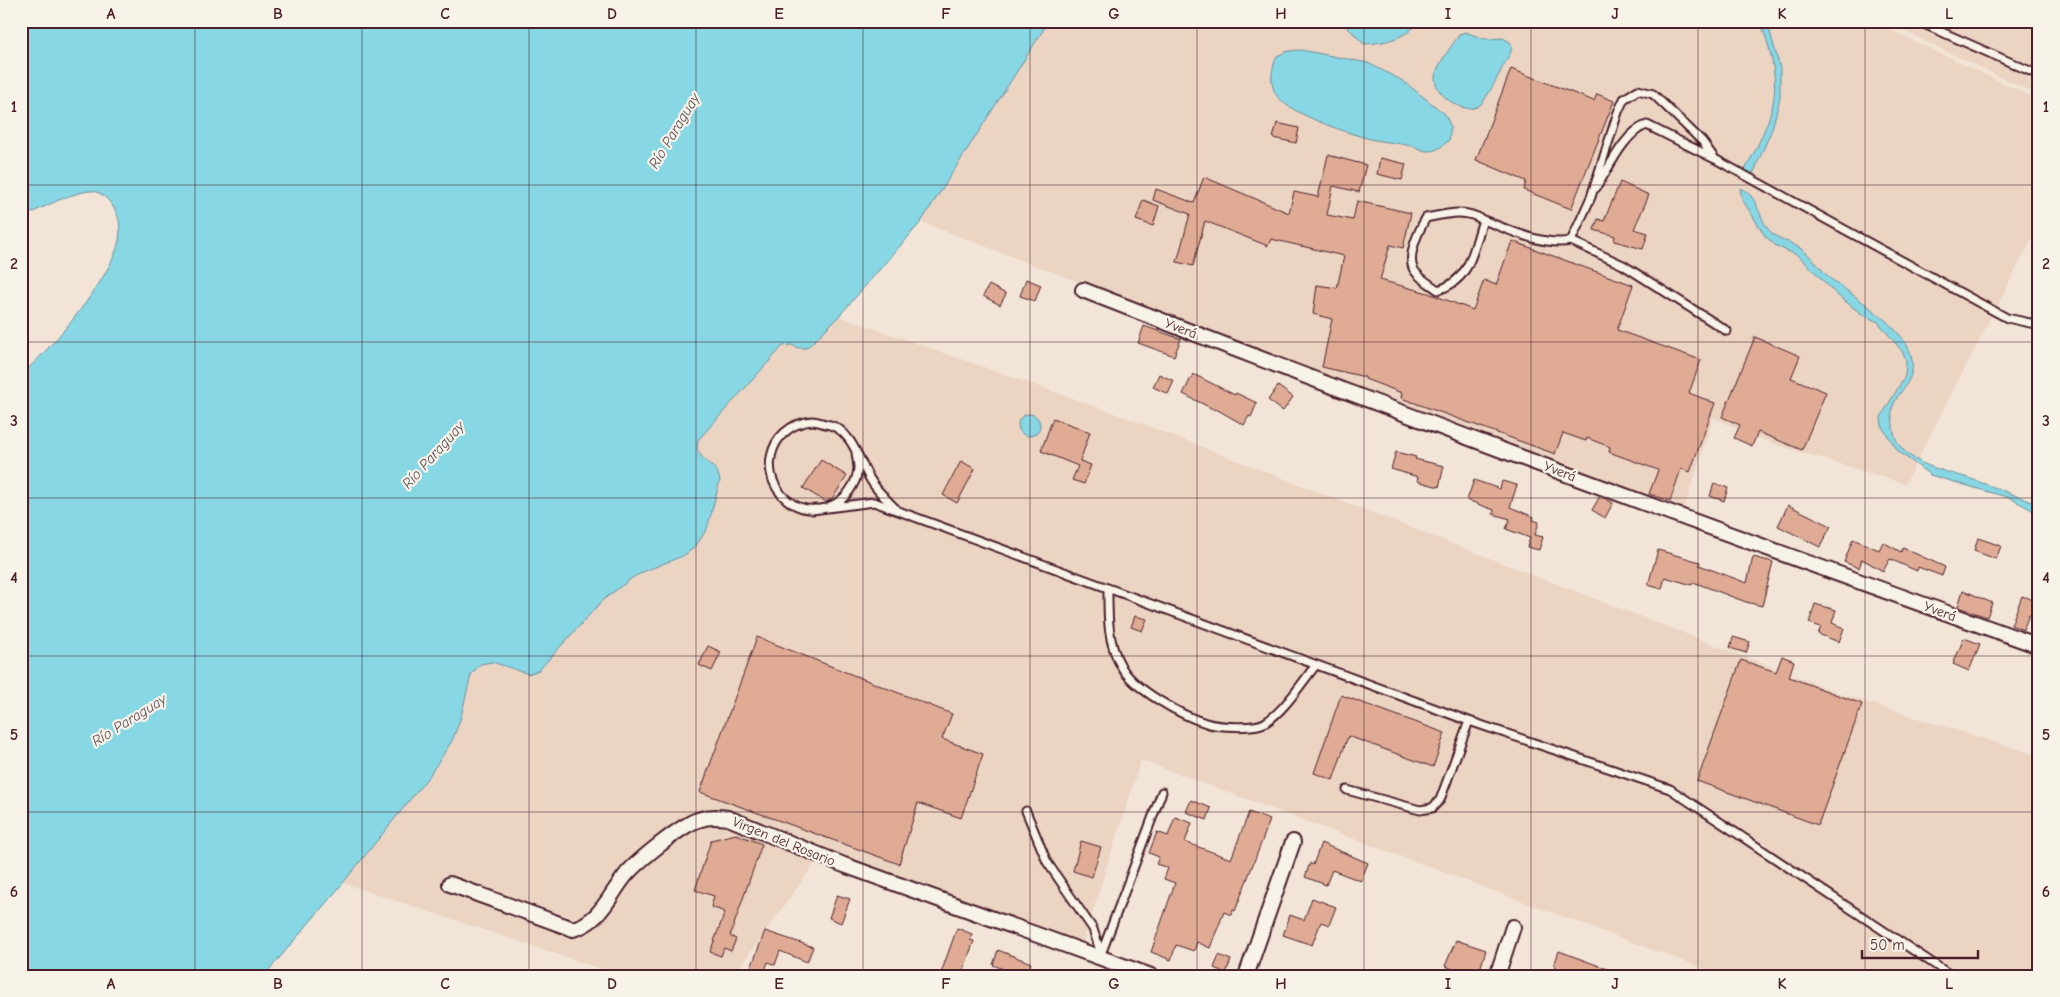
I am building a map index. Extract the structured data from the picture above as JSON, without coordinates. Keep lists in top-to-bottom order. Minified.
{"streets":{"street":["Yverá","Virgen del Rosario"]},"water":["Río Paraguay"],"scale_bar":"50 m","grid":{"columns":["A","B","C","D","E","F","G","H","I","J","K","L"],"rows":["1","2","3","4","5","6"]}}
